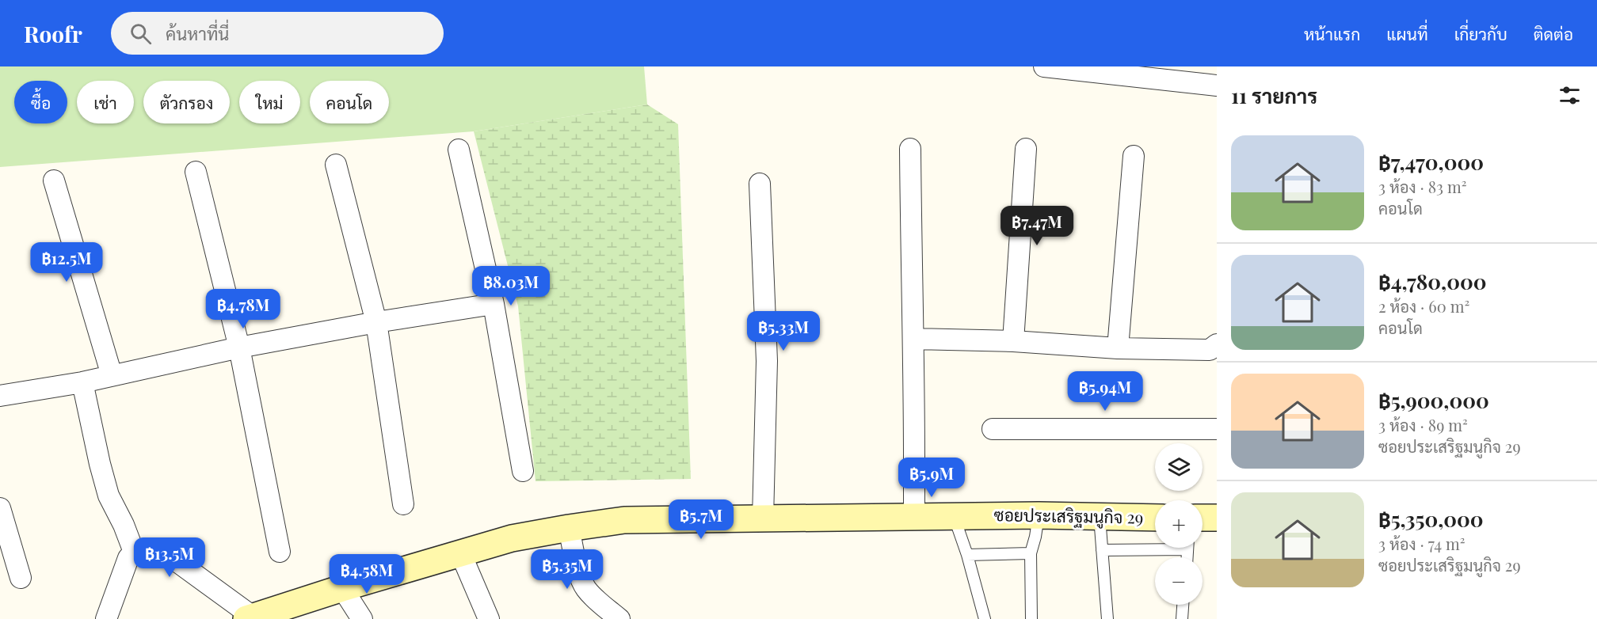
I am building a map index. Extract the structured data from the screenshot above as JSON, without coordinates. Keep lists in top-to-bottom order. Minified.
{"streets":{"street":["ซอยประเสริฐมนูกิจ 29"]},"page":{"header":"Roofr","search":"ค้นหาที่นี่","nav":["หน้าแรก","แผนที่","เกี่ยวกับ","ติดต่อ"],"heading":"11 รายการ","chip":["ซื้อ","เช่า","ตัวกรอง","ใหม่","คอนโด"],"list":[{"name":"฿7,470,000","note":"3 ห้อง · 83 m² · คอนโด"},{"name":"฿4,780,000","note":"2 ห้อง · 60 m² · คอนโด"},{"name":"฿5,900,000","note":"3 ห้อง · 89 m² · ซอยประเสริฐมนูกิจ 29"},{"name":"฿5,350,000","note":"3 ห้อง · 74 m² · ซอยประเสริฐมนูกิจ 29"}],"price":["฿7.47M","฿12.5M","฿8.03M","฿4.78M","฿5.33M","฿5.94M","฿5.9M","฿5.7M","฿13.5M","฿5.35M","฿4.58M"],"map_buttons":["+","−"]}}
